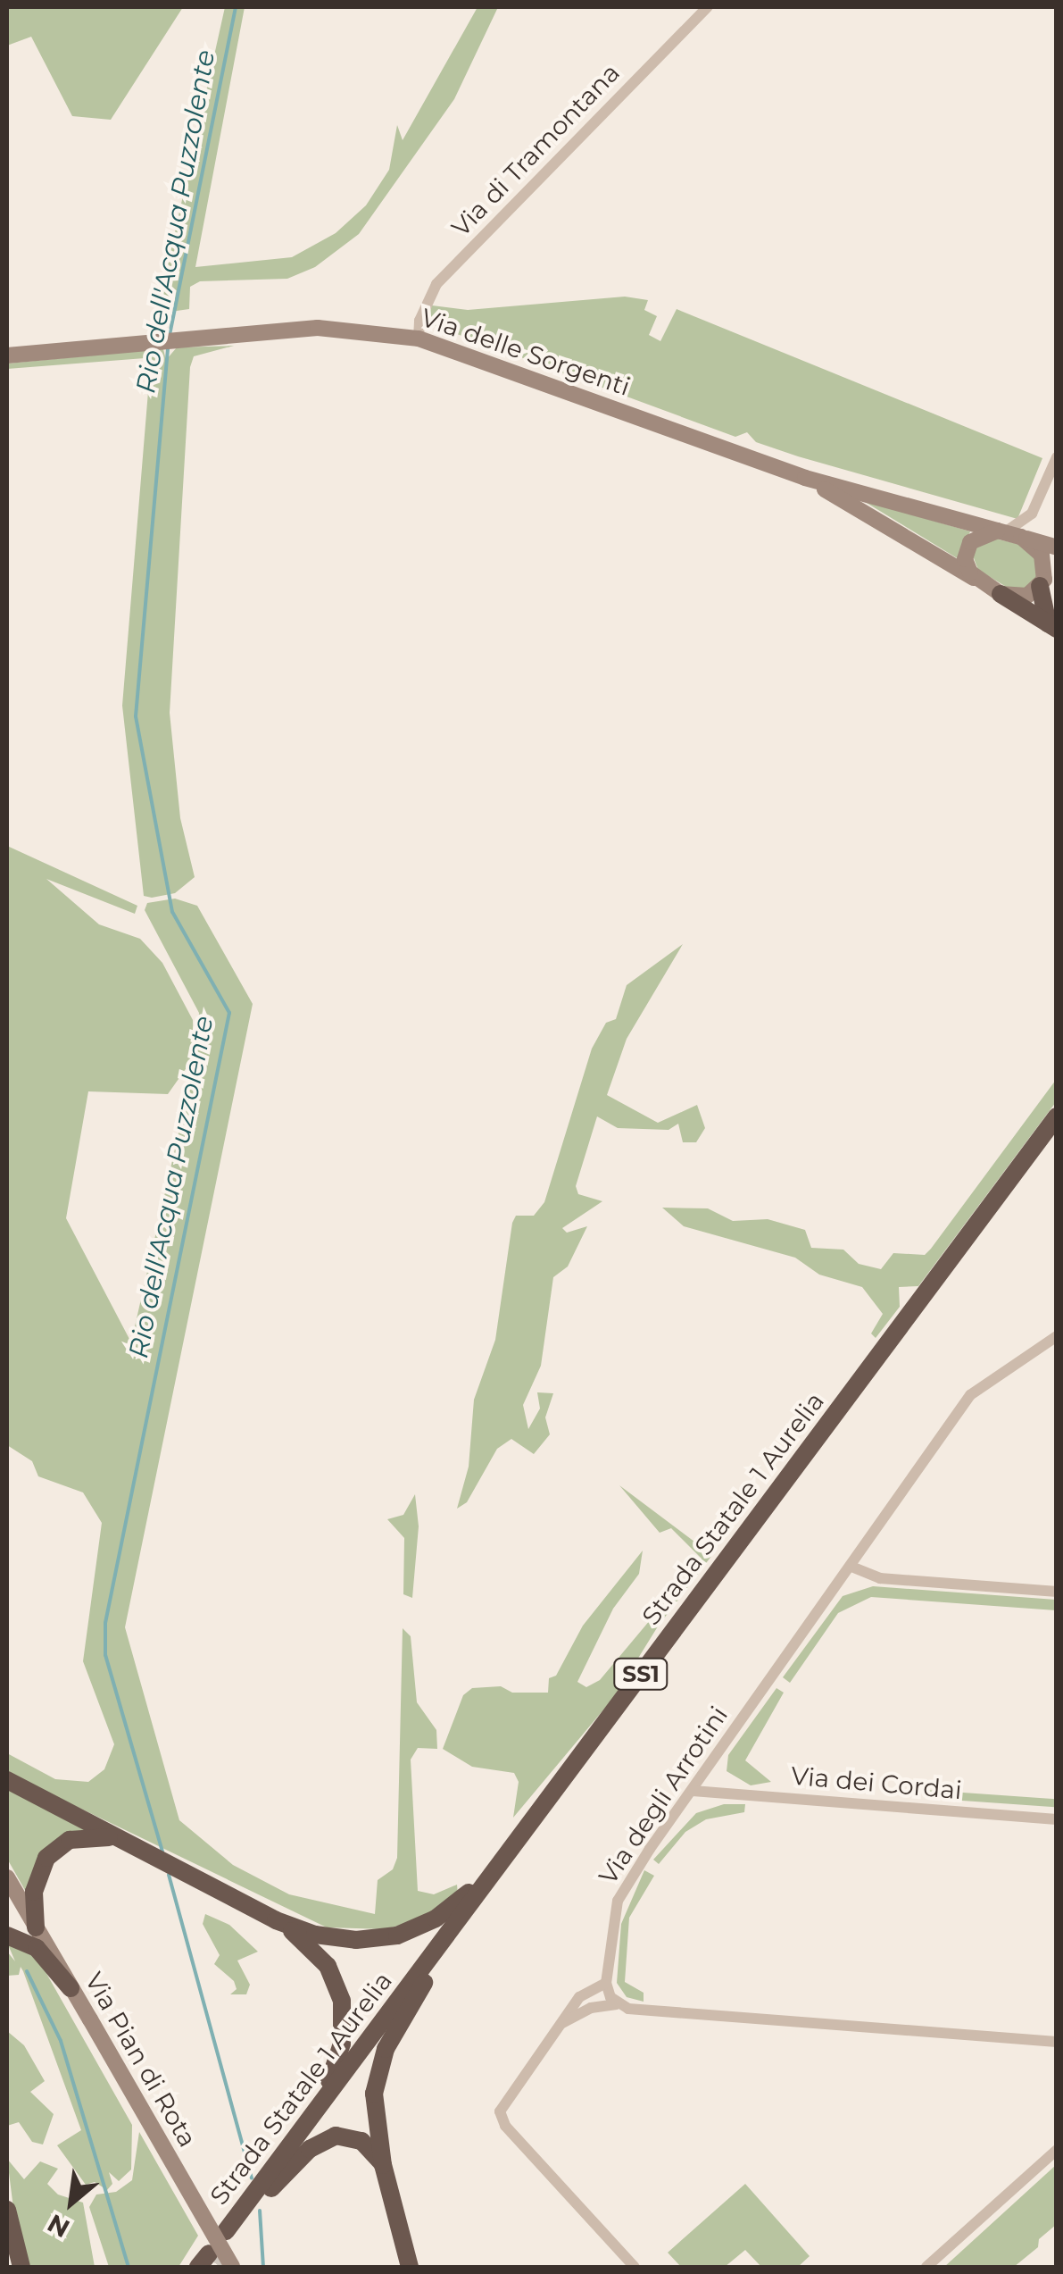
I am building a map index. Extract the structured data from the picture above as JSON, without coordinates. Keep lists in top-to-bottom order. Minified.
{"streets":{"highway":["Strada Statale 1 Aurelia","SS1"],"main road":["Via delle Sorgenti","Via Pian di Rota"],"street":["Via di Tramontana","Via dei Cordai","Via degli Arrotini"]},"crossings":[["Via di Tramontana","Via delle Sorgenti"],["Via dei Cordai","Via degli Arrotini"]],"water":["Rio dell'Acqua Puzzolente"],"north":"bottom left"}
